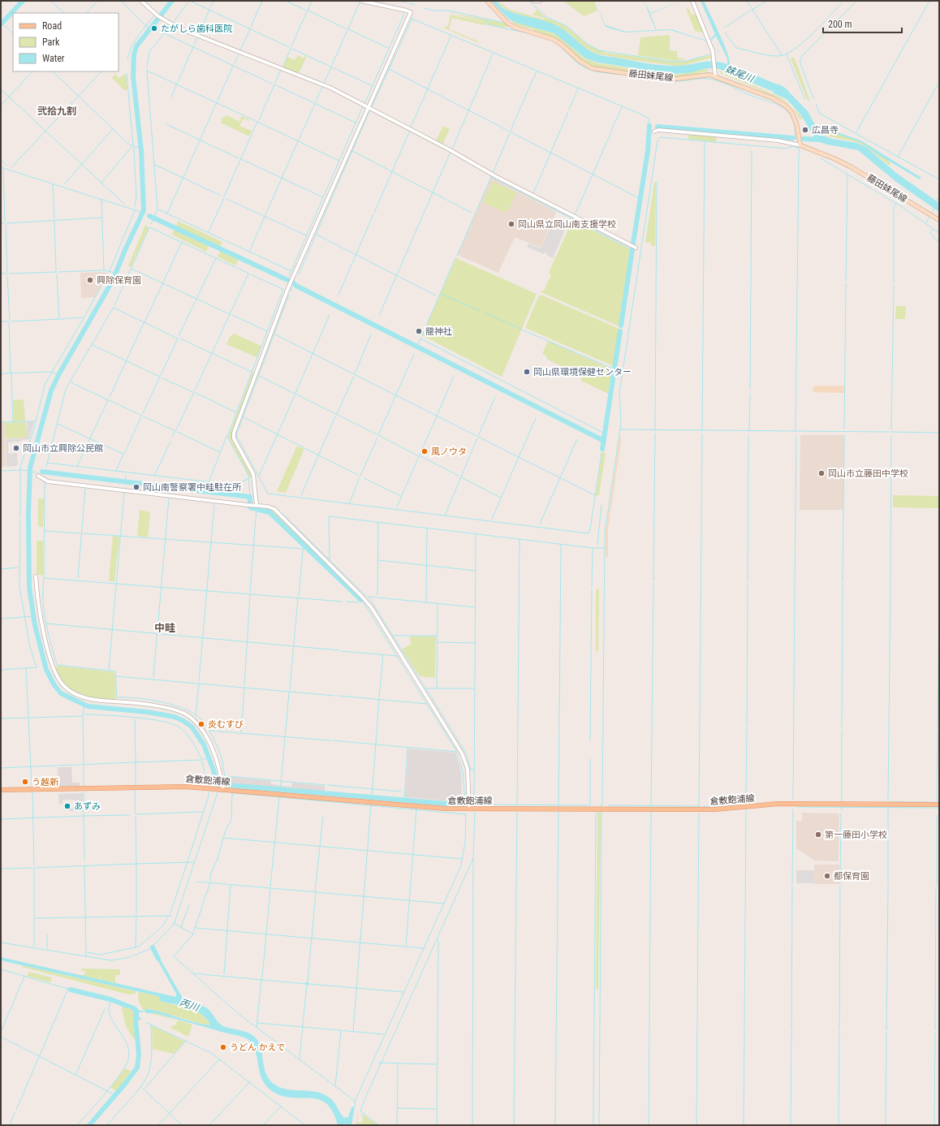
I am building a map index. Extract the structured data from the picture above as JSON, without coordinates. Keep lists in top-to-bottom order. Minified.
{"streets":{"main road":["藤田妹尾線","倉敷飽浦線"]},"districts":["弐拾九割","中畦"],"water":["妹尾川","丙川"],"places":["たがしら歯科医院","広昌寺","岡山県立岡山南支援学校","興除保育園","龍神社","岡山県環境保健センター","岡山市立興除公民館","風ノウタ","岡山市立藤田中学校","岡山南警察署中畦駐在所","炎むすび","う越新","あずみ","第一藤田小学校","都保育園","うどん かえで"],"legend":["Road","Park","Water"],"scale_bar":"200 m"}
